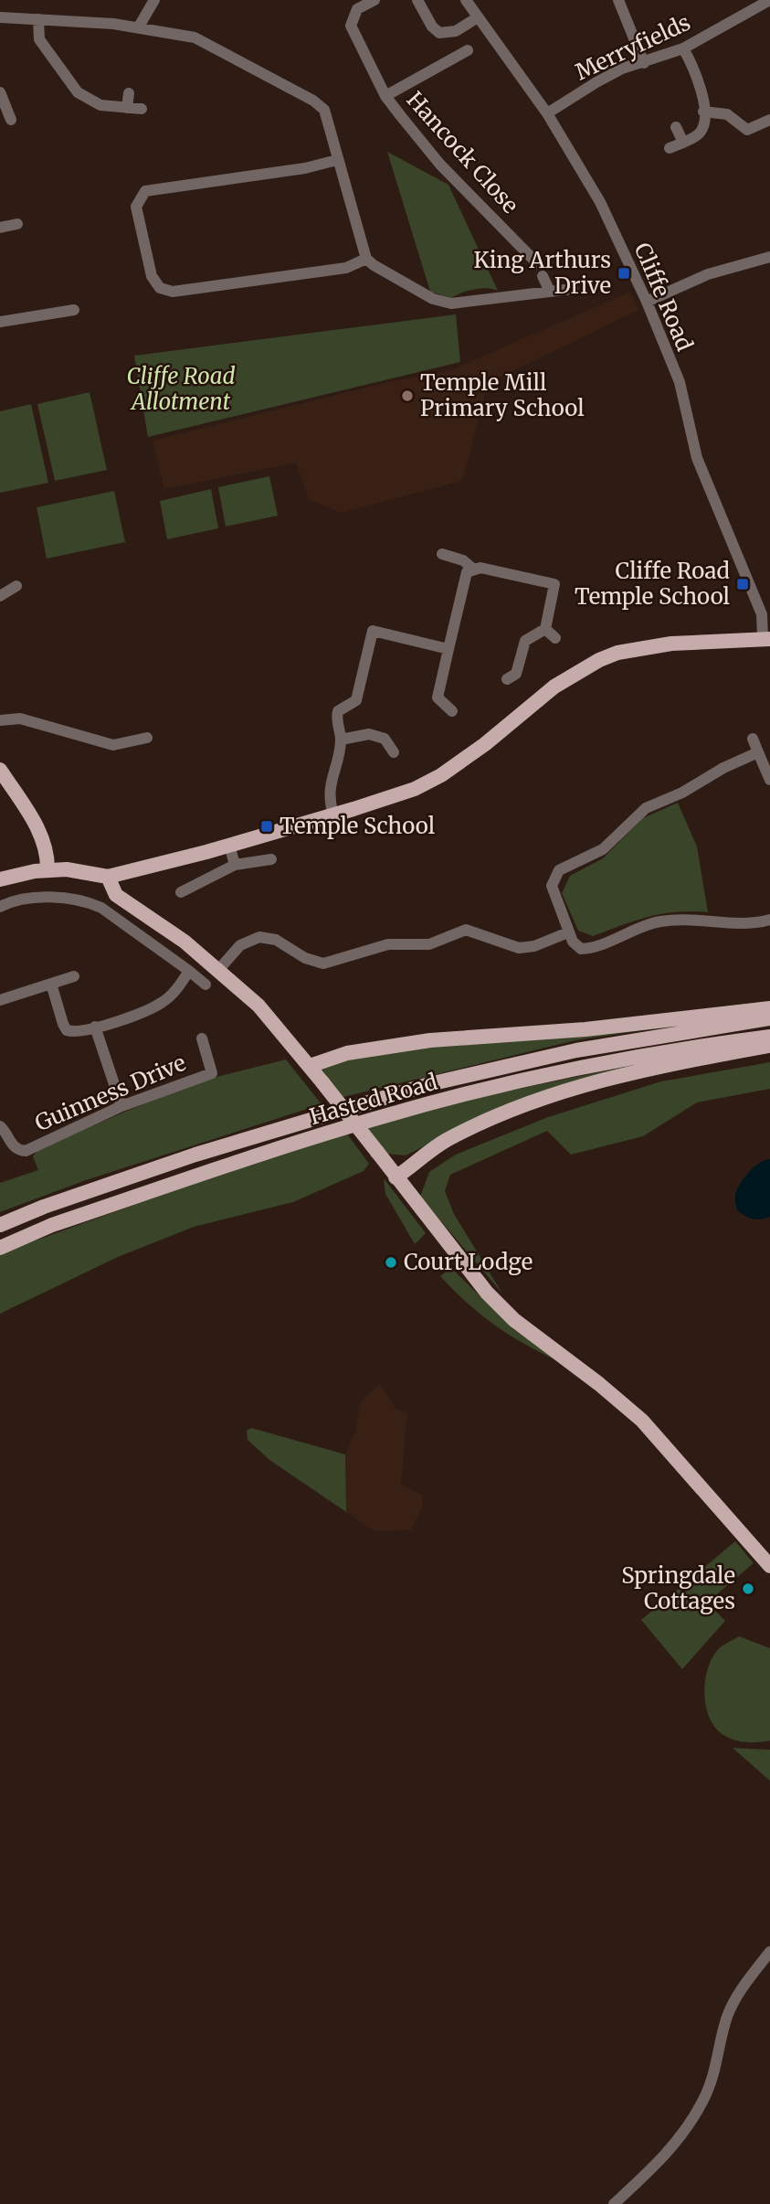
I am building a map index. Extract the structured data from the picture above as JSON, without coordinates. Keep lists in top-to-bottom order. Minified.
{"streets":{"main road":["Hasted Road"],"street":["Merryfields","Hancock Close","Cliffe Road","Guinness Drive"]},"crossings":[["Merryfields","Cliffe Road"]],"parks":["Cliffe Road Allotment"],"places":{"transit":["King Arthurs Drive","Cliffe Road Temple School","Temple School"],"other":["Temple Mill Primary School","Court Lodge","Springdale Cottages"]}}
